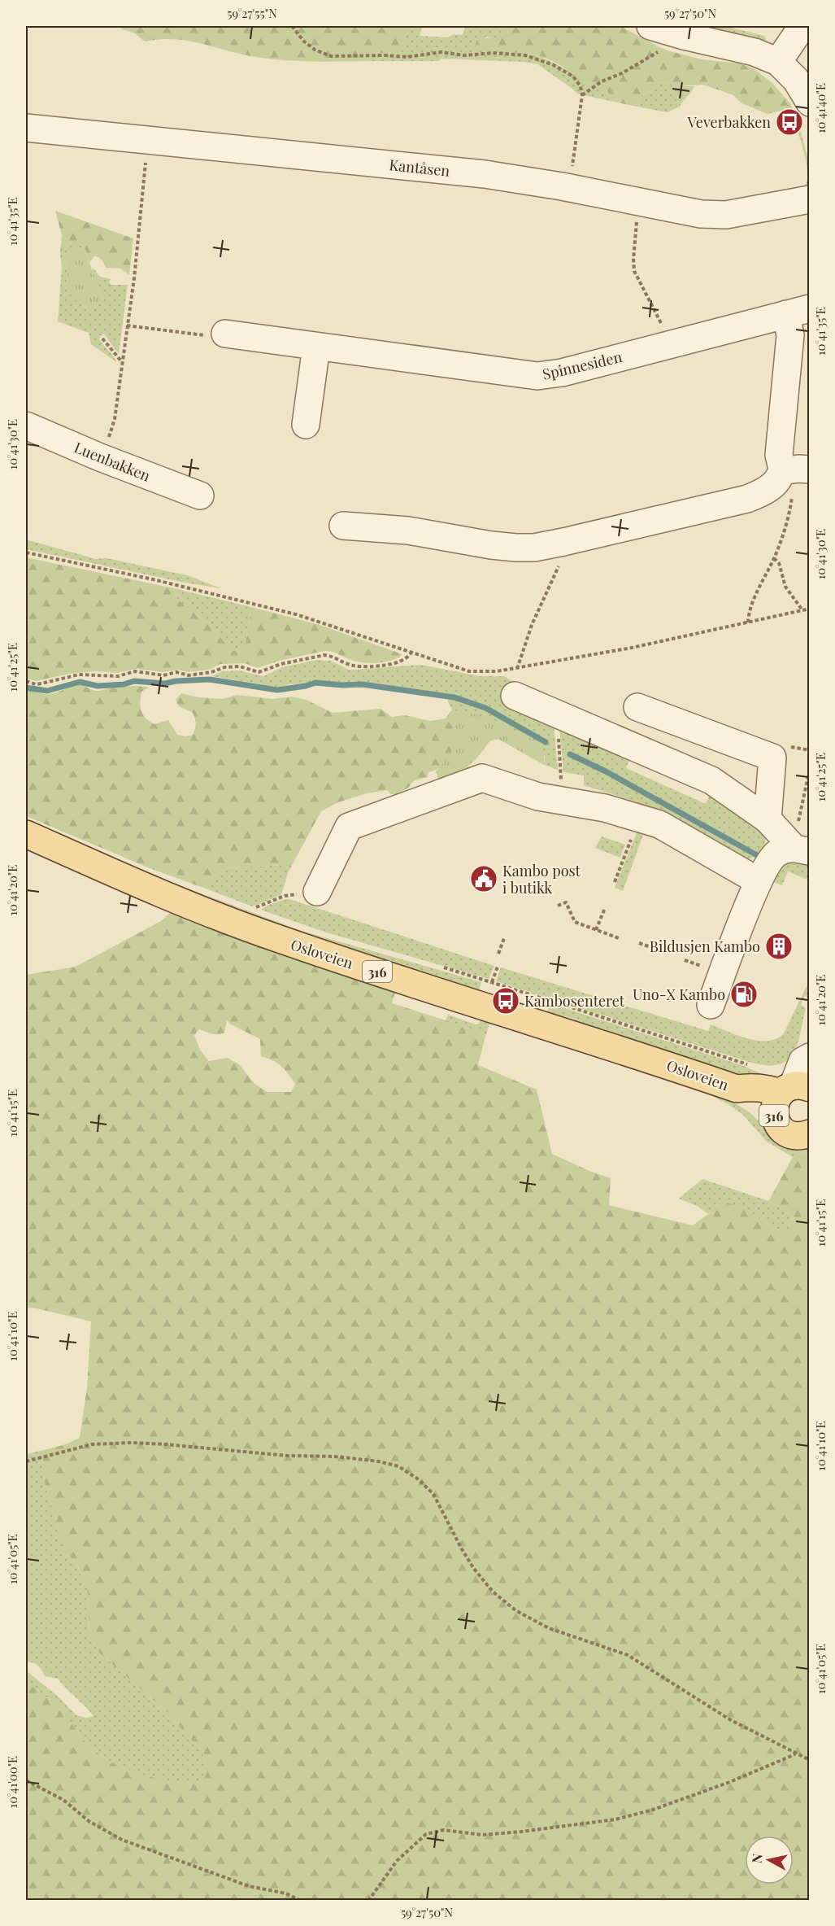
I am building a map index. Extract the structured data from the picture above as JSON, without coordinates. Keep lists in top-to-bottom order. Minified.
{"streets":{"main road":["Osloveien","316"],"street":["Kantåsen","Spinnesiden","Luenbakken"]},"crossings":[["Osloveien","316"]],"places":{"bus stop":["Veverbakken","Kambosenteret"],"public building":["Kambo post i butikk"],"building":["Bildusjen Kambo"],"fuel station":["Uno-X Kambo"]},"north":"left","coordinates":["59°27'55\"N","59°27'50\"N","10°41'40\"E","10°41'35\"E","10°41'30\"E","10°41'25\"E","10°41'20\"E","10°41'15\"E","10°41'10\"E","10°41'05\"E","10°41'00\"E"]}
